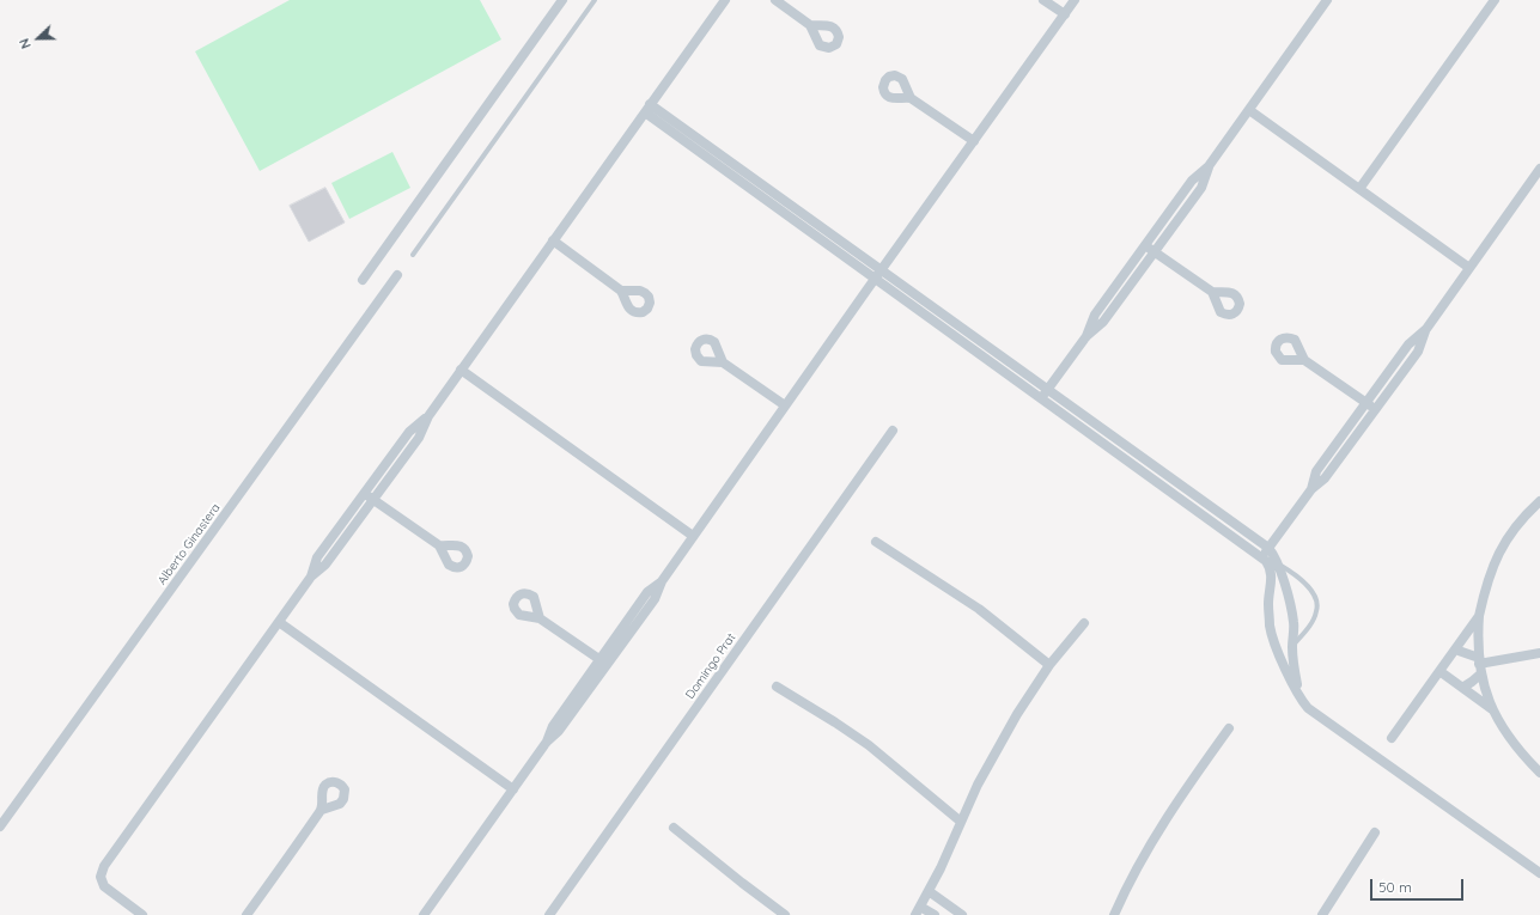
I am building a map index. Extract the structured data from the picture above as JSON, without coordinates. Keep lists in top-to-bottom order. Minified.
{"streets":{"street":["Alberto Ginastera","Domingo Prat"]},"scale_bar":"50 m","north":"left"}
